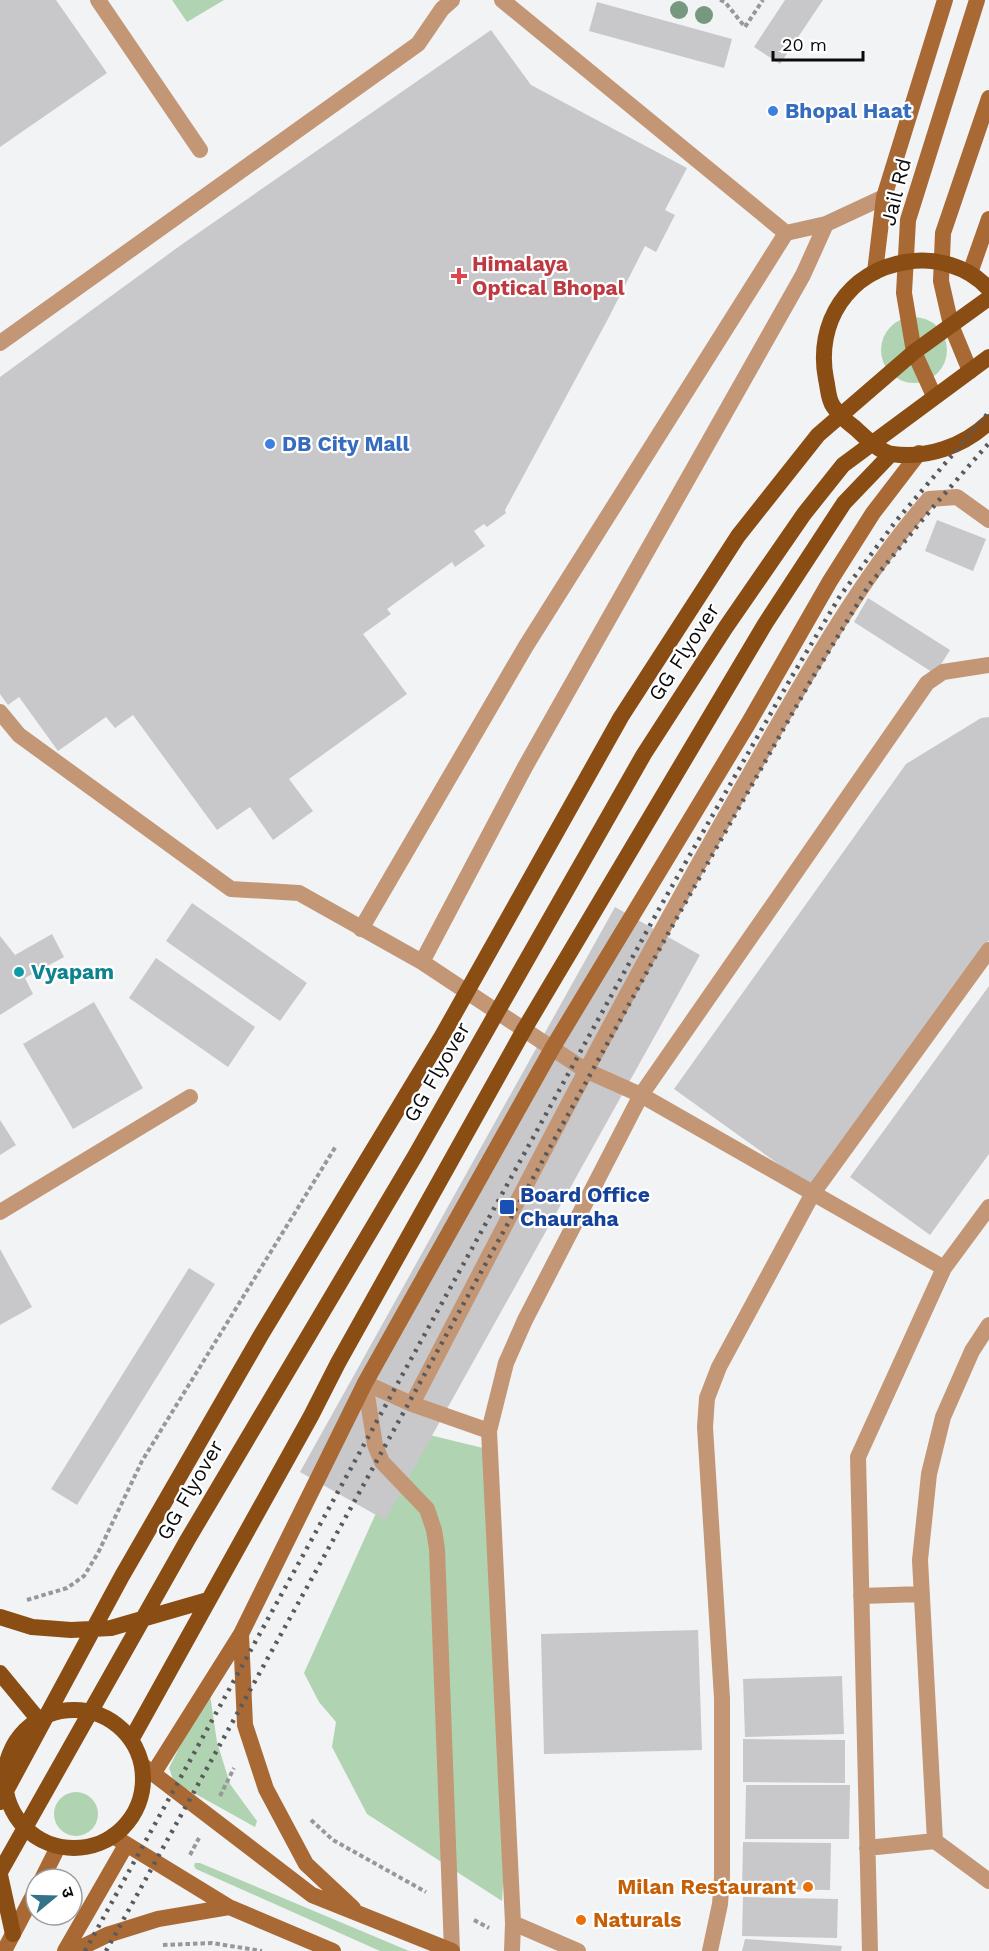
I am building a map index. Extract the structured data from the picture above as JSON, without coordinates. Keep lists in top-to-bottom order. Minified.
{"streets":{"main road":["Jail Rd","GG Flyover"]},"crossings":[["Jail Rd","GG Flyover"]],"places":{"other":["Bhopal Haat","DB City Mall","Vyapam","Milan Restaurant","Naturals"],"health":["Himalaya Optical Bhopal"],"transit":["Board Office Chauraha"]},"scale_bar":"20 m","north":"right"}
